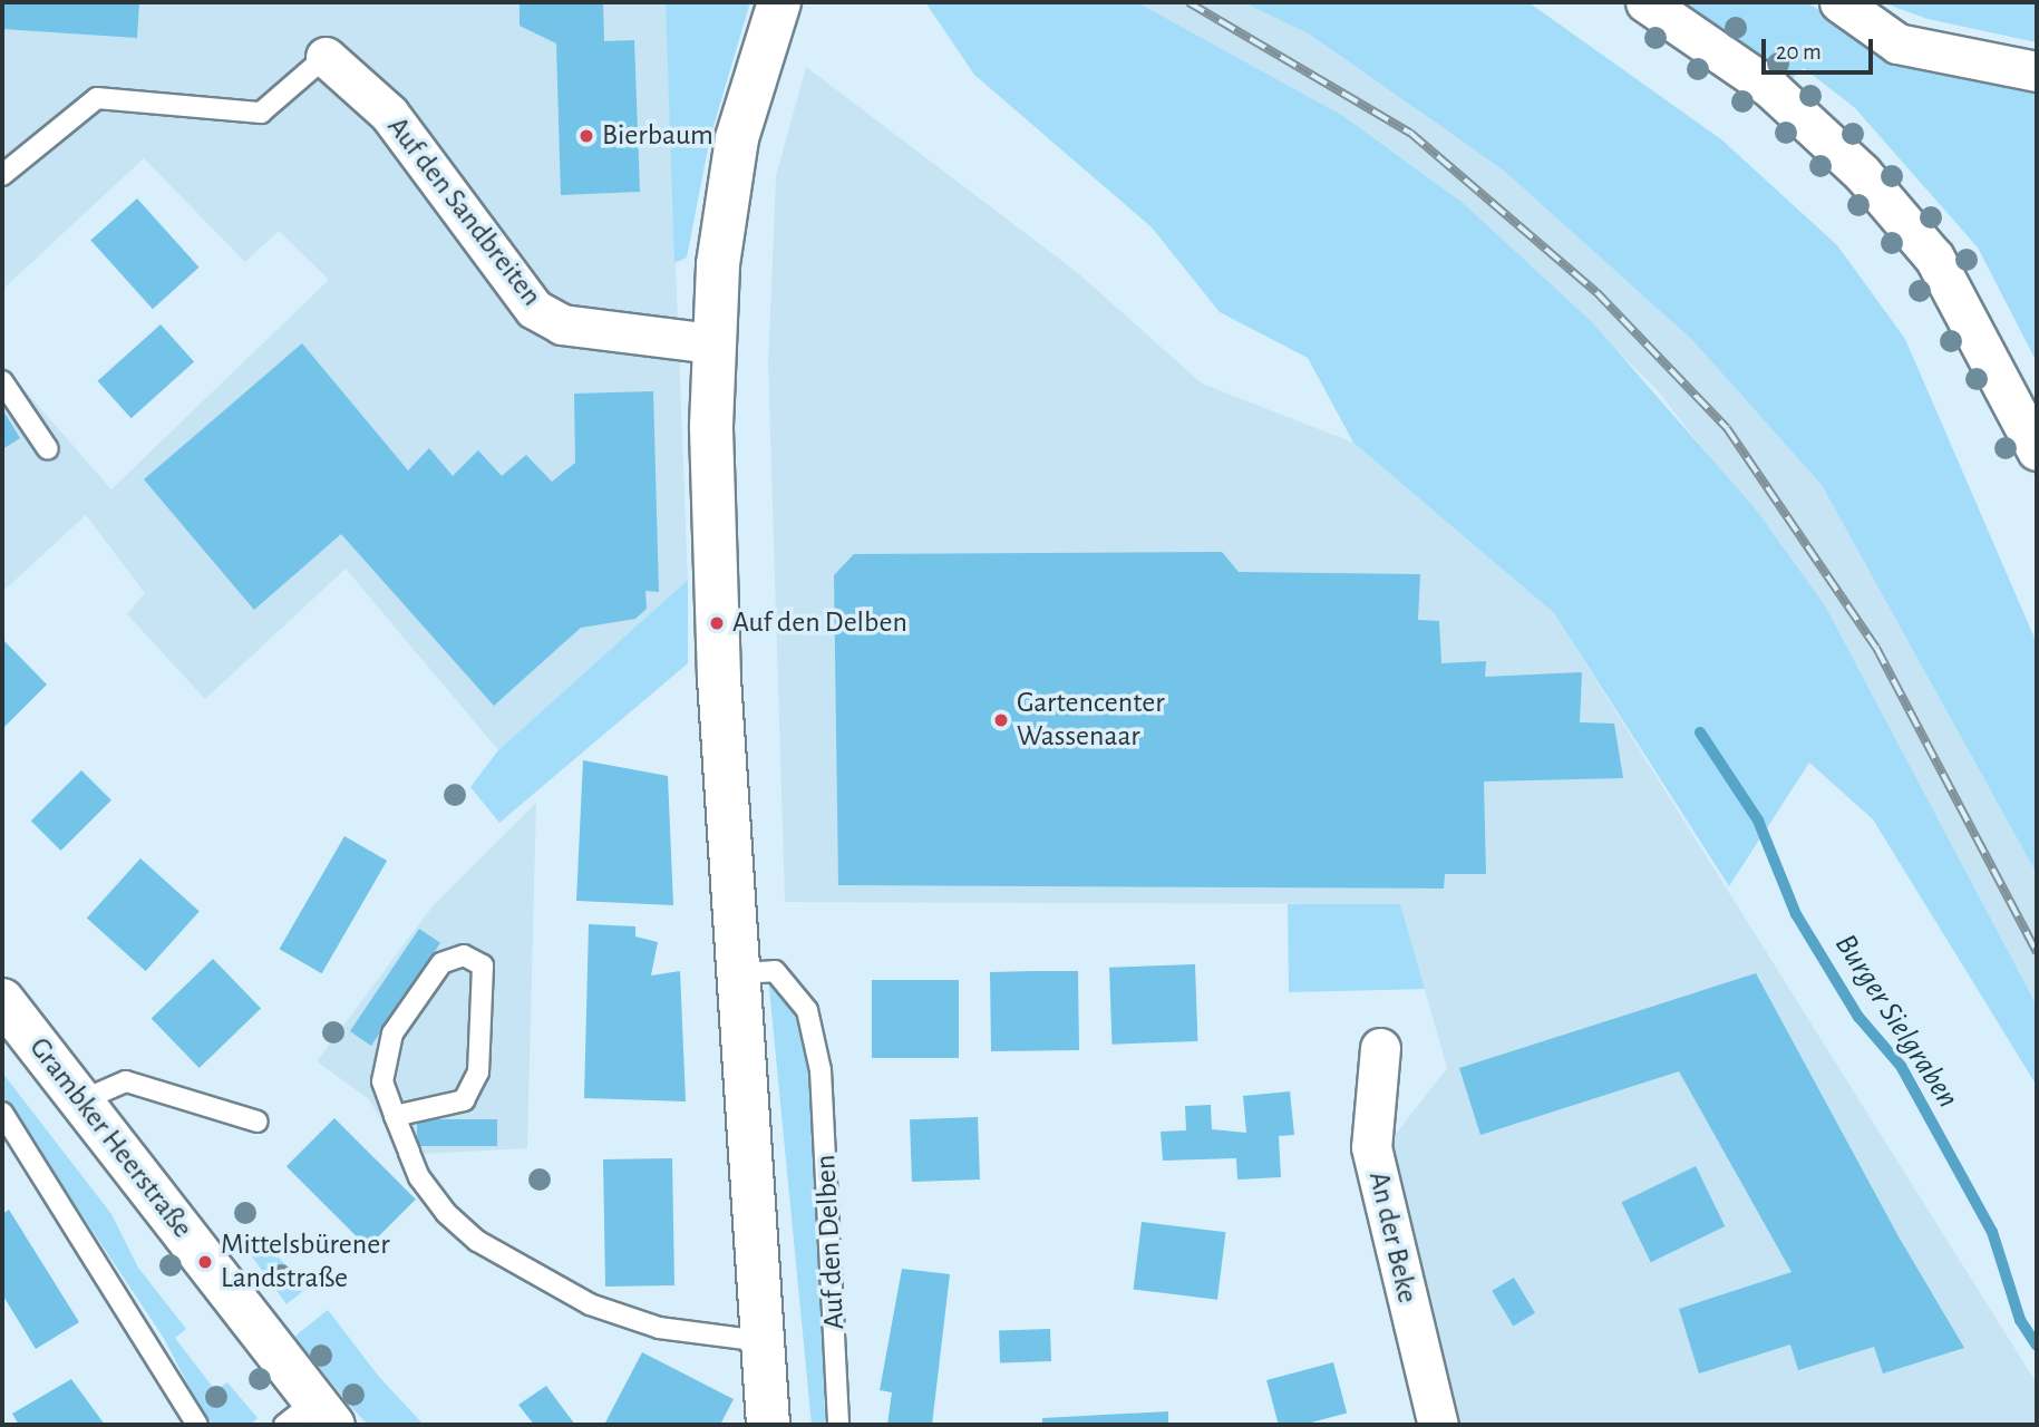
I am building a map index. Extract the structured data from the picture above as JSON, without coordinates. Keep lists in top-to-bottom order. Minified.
{"streets":{"main road":["Grambker Heerstraße"],"street":["Auf den Sandbreiten","An der Beke"],"lane":["Auf den Delben"]},"water":["Burger Sielgraben"],"places":["Bierbaum","Auf den Delben","Gartencenter Wassenaar","Mittelsbürener Landstraße"],"scale_bar":"20 m"}
